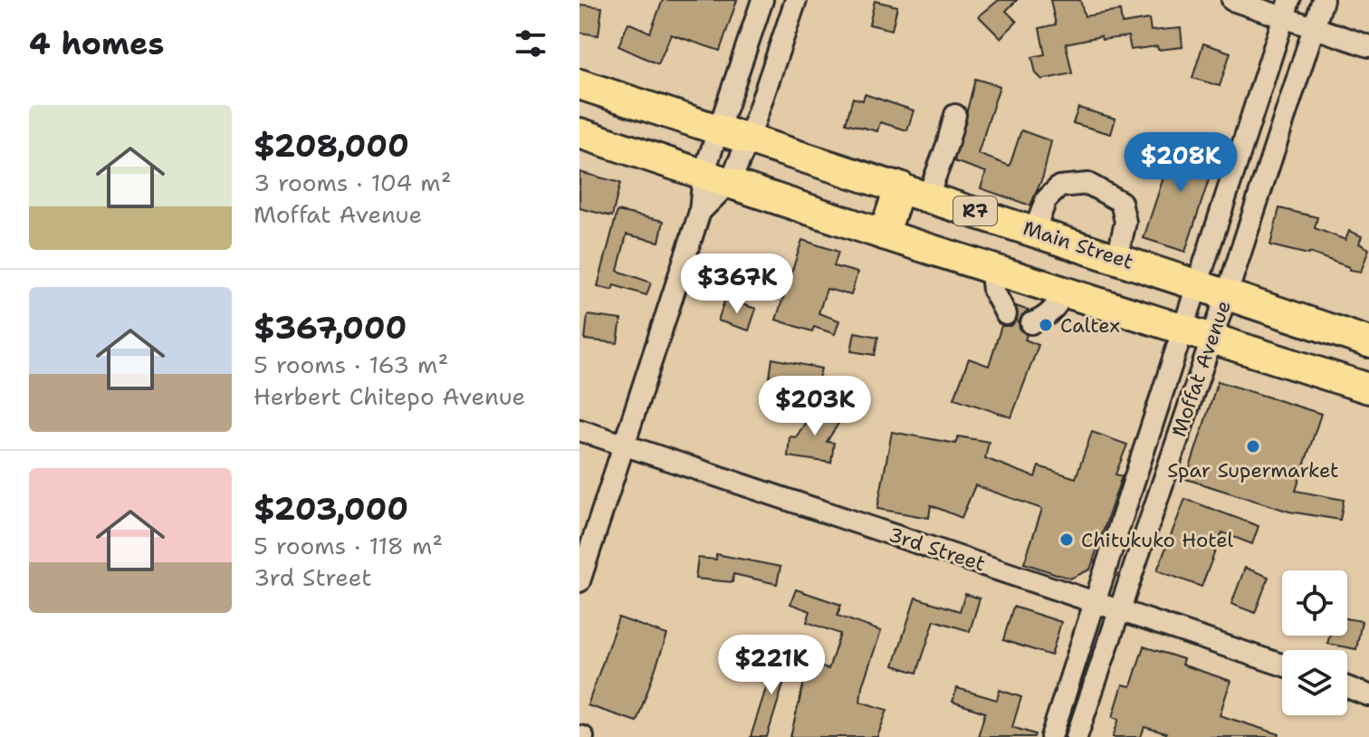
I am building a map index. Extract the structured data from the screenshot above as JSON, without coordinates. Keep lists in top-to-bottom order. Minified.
{"streets":{"highway":["R7","Main Street"],"street":["Moffat Avenue","3rd Street"]},"crossings":[["R7","Moffat Avenue"],["Main Street","Moffat Avenue"],["Moffat Avenue","3rd Street"]],"places":["Caltex","Spar Supermarket","Chitukuko Hotel"],"page":{"heading":"4 homes","list":[{"name":"$208,000","note":"3 rooms · 104 m² · Moffat Avenue"},{"name":"$367,000","note":"5 rooms · 163 m² · Herbert Chitepo Avenue"},{"name":"$203,000","note":"5 rooms · 118 m² · 3rd Street"}],"price":["$208K","$367K","$203K","$221K"]}}
